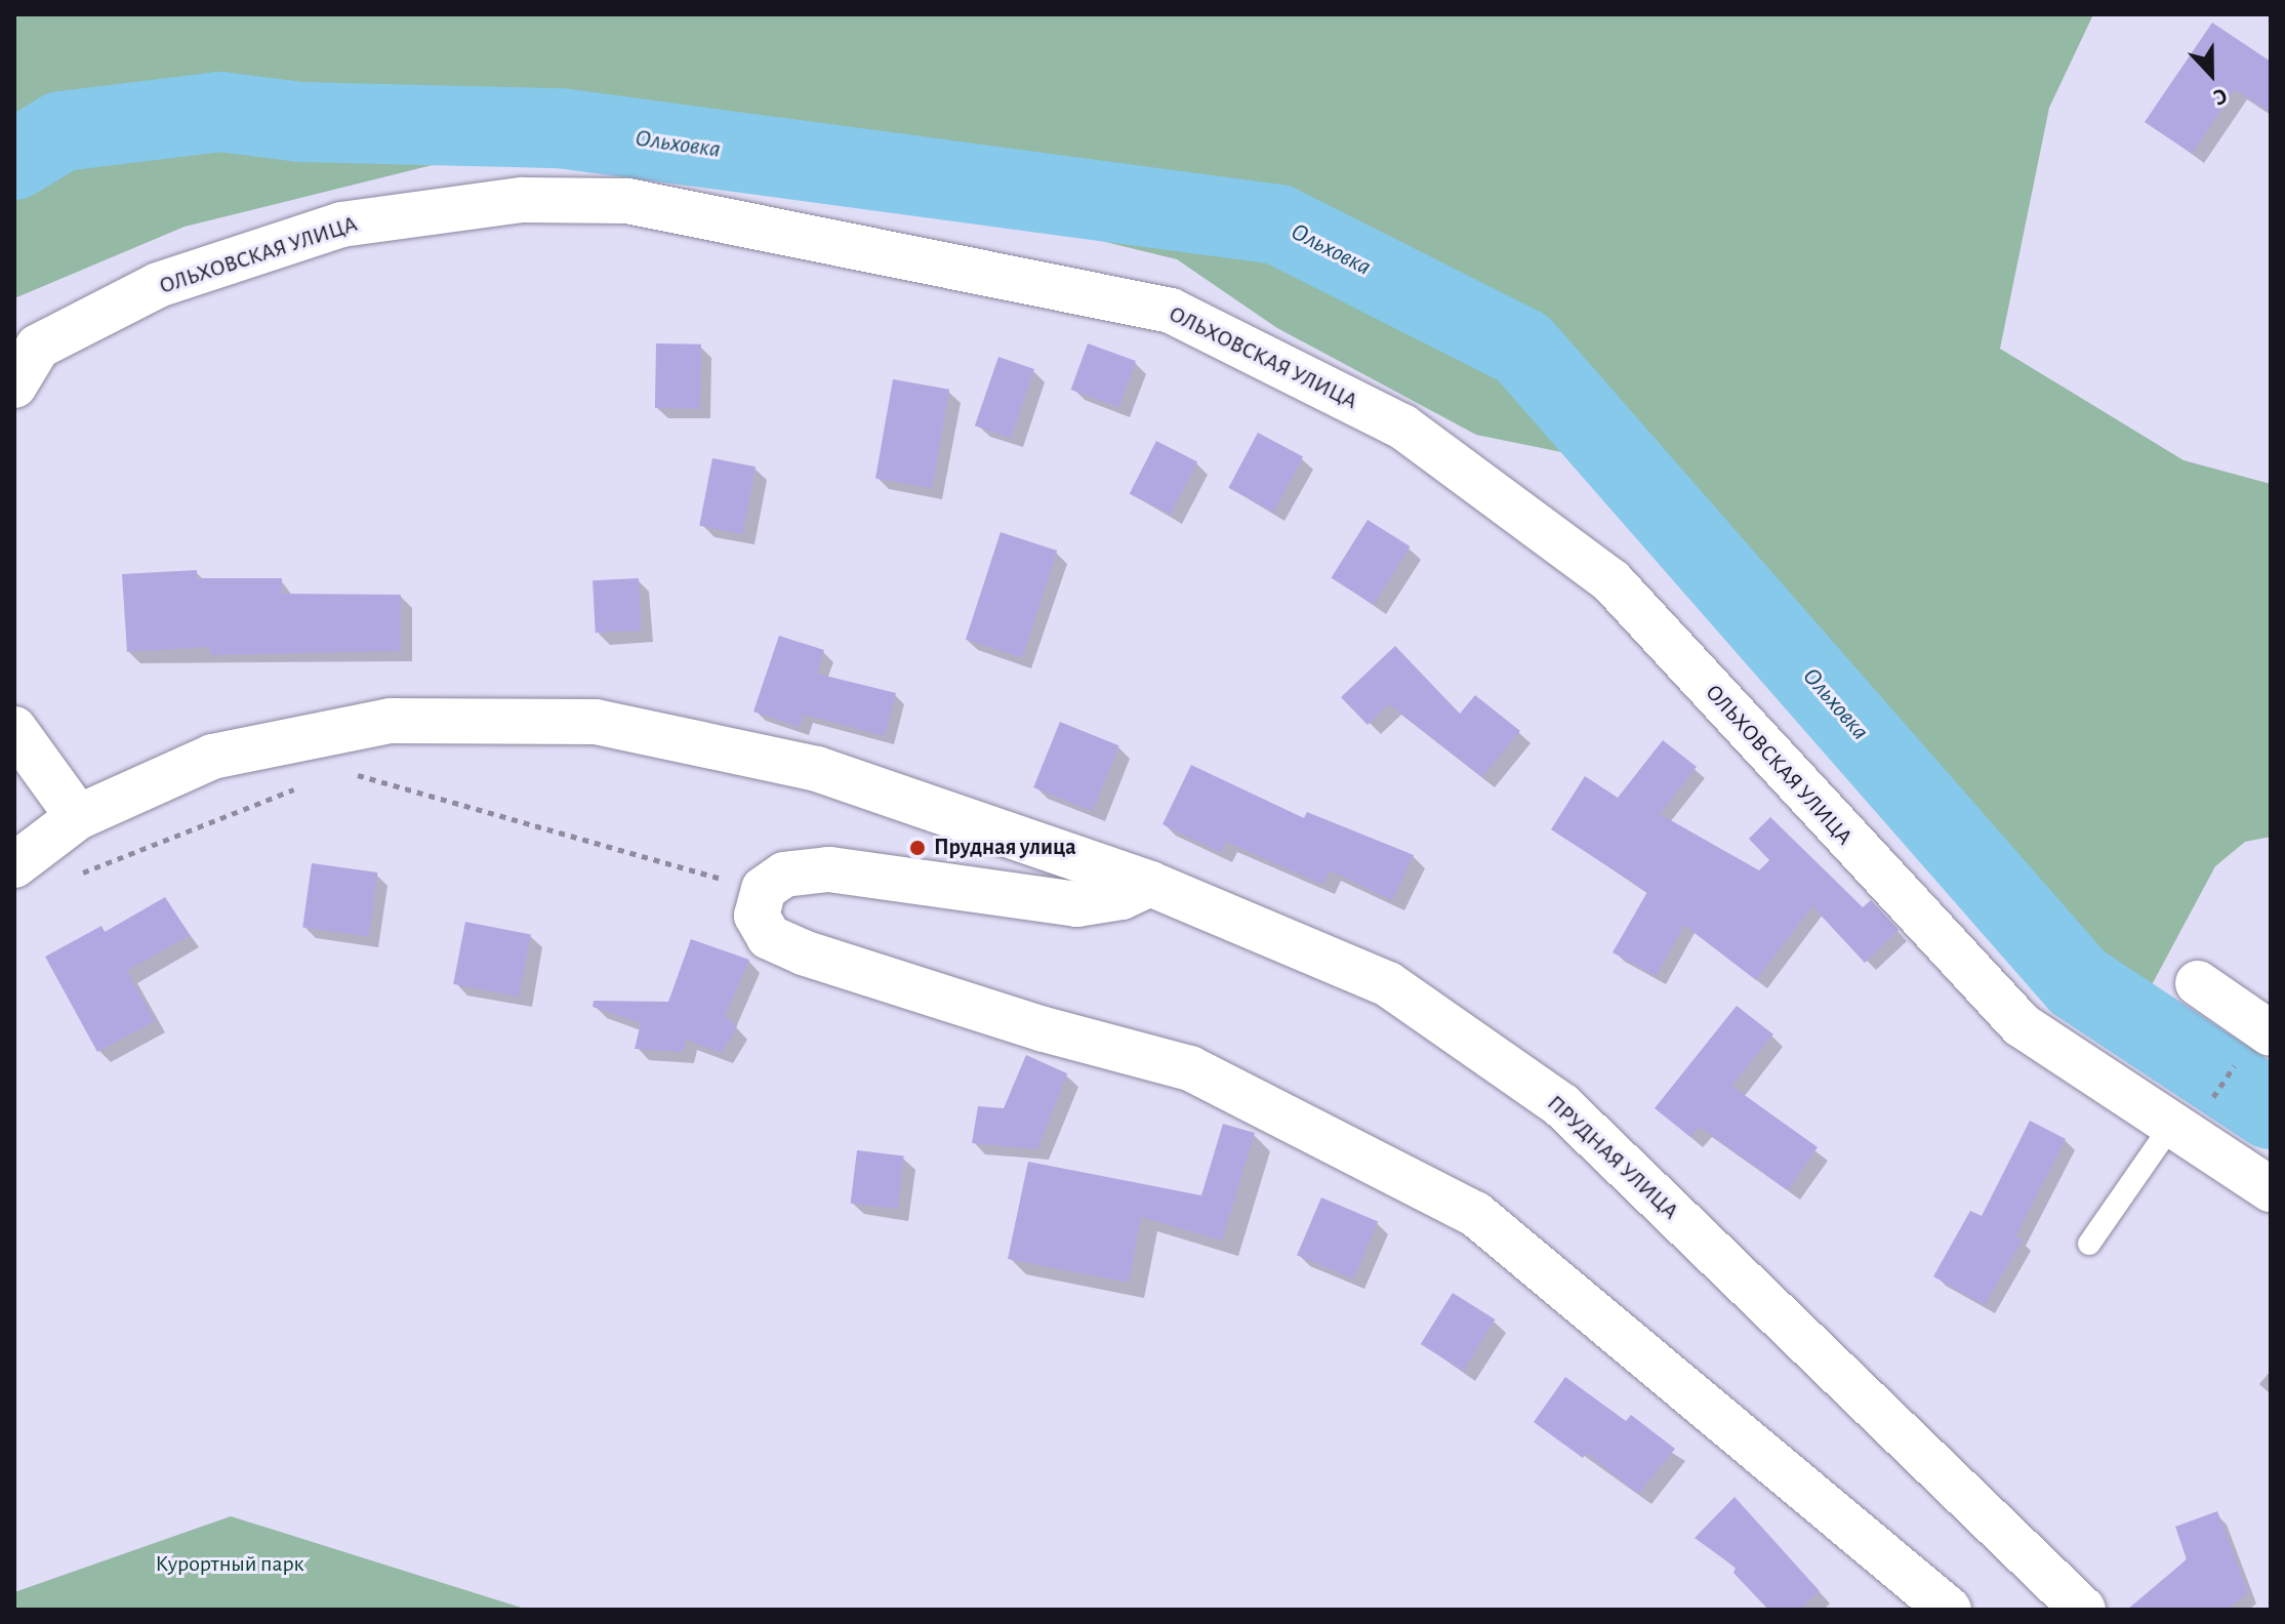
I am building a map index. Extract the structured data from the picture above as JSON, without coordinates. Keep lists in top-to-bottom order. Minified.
{"streets":{"street":["ОЛЬХОВСКАЯ УЛИЦА","ПРУДНАЯ УЛИЦА"]},"water":["Ольховка"],"parks":["Курортный парк"],"places":["Прудная улица"],"north":"bottom"}
